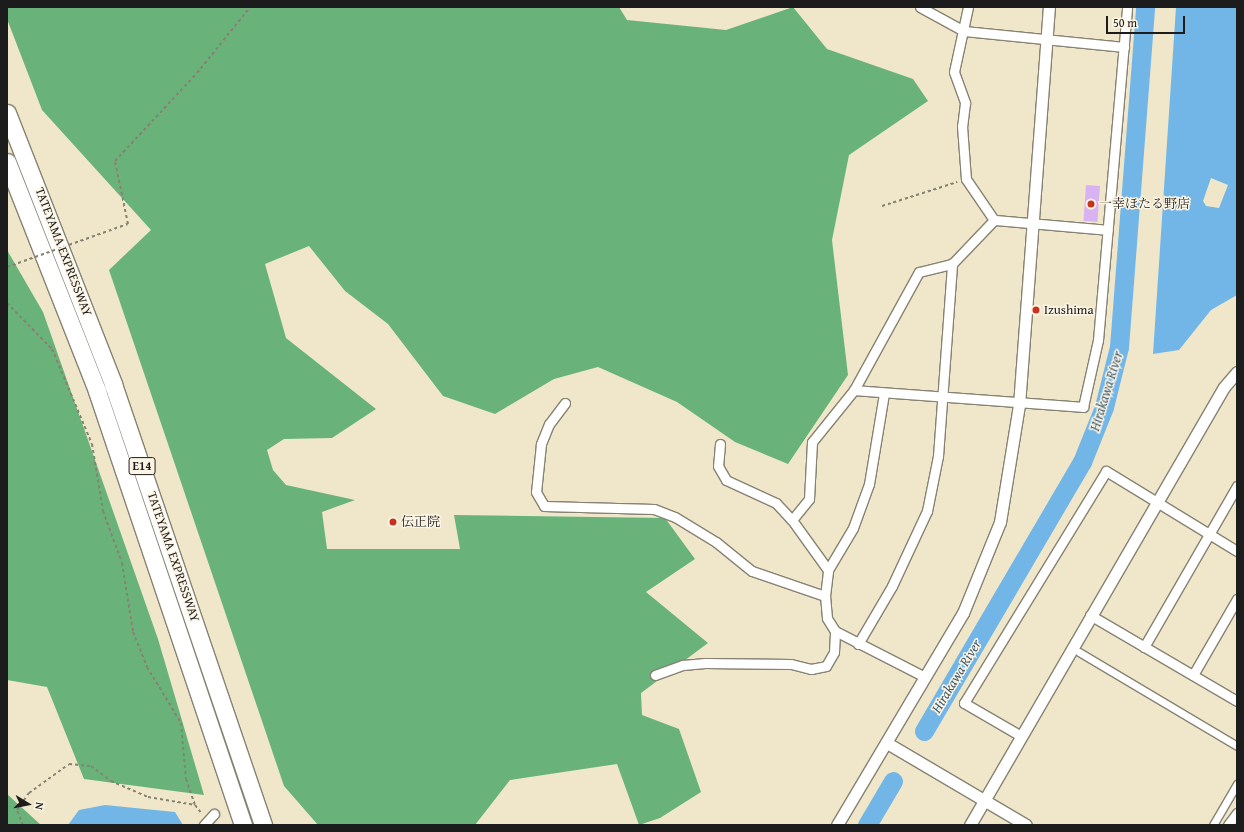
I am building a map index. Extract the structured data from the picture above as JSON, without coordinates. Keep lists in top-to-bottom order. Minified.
{"streets":{"highway":["TATEYAMA EXPRESSWAY","E14"]},"water":["Hirakawa River"],"places":["一幸ほたる野店","Izushima","伝正院"],"scale_bar":"50 m","north":"right"}
